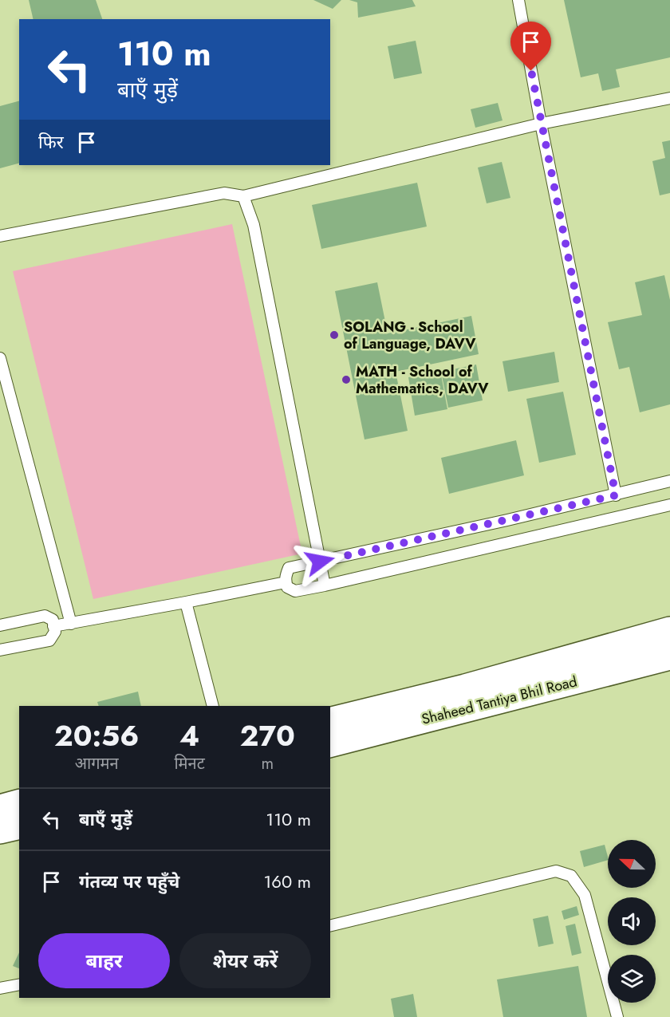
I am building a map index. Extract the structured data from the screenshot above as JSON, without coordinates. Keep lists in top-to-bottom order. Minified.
{"streets":{"main road":["Shaheed Tantiya Bhil Road"]},"places":["SOLANG - School of Language, DAVV","MATH - School of Mathematics, DAVV"],"north":"left","page":{"turn":["110 m","बाएँ मुड़ें"],"then":"फिर","eta":["20:56","आगमन","4","मिनट","270","m"],"list":[{"name":"बाएँ मुड़ें","value":"110 m"},{"name":"गंतव्य पर पहुँचे","value":"160 m"}],"buttons":["बाहर","शेयर करें"]}}
